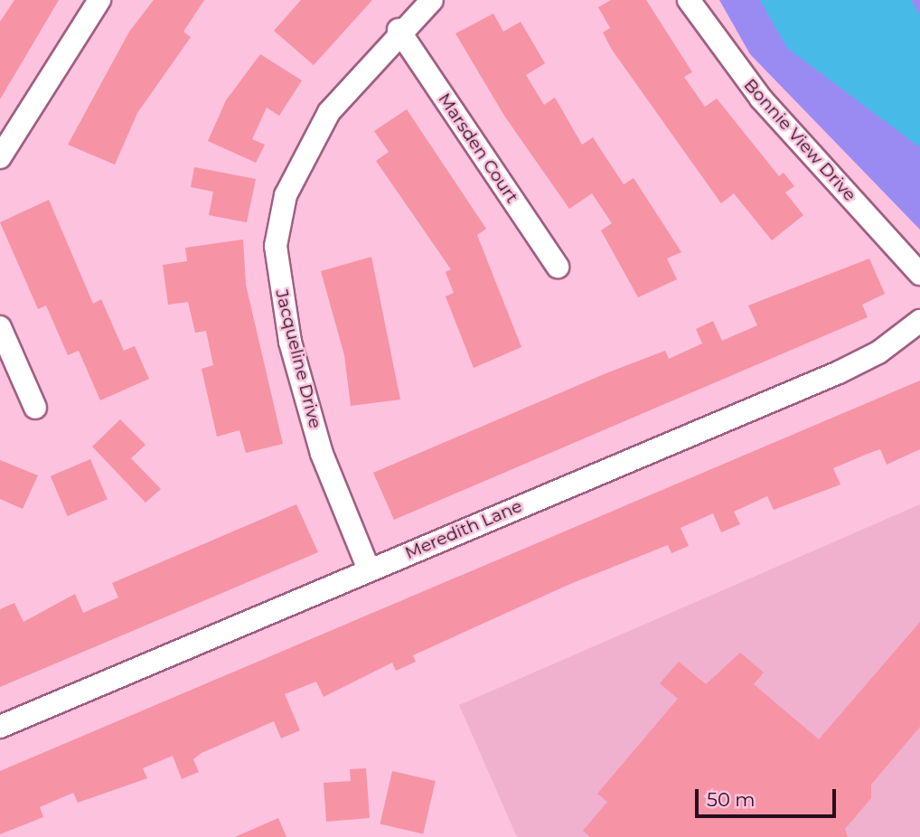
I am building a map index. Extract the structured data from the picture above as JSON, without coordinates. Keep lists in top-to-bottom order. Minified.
{"streets":{"street":["Bonnie View Drive","Marsden Court","Jacqueline Drive","Meredith Lane"]},"crossings":[["Marsden Court","Jacqueline Drive"],["Jacqueline Drive","Meredith Lane"]],"scale_bar":"50 m"}
